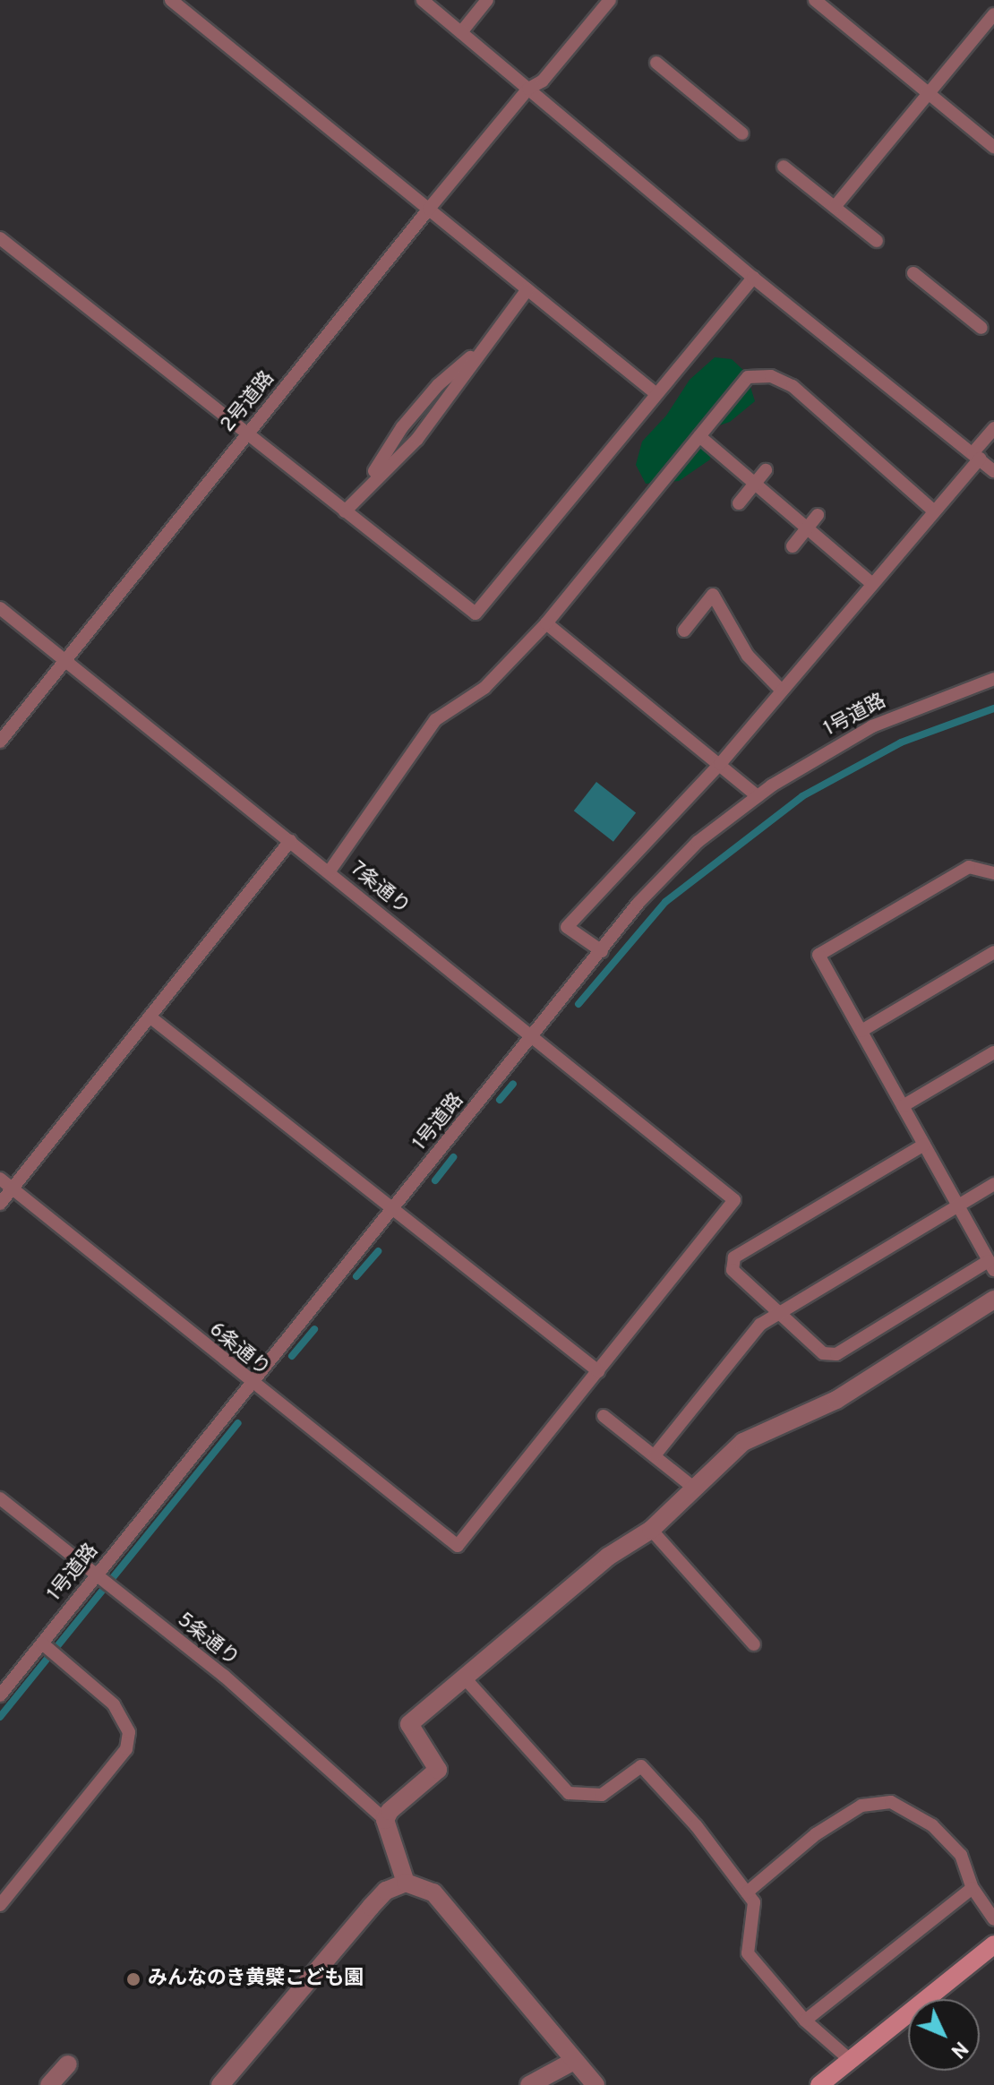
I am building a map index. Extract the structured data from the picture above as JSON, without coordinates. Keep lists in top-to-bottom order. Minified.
{"streets":{"lane":["2号道路","1号道路","7条通り","6条通り","5条通り"]},"crossings":[["2号道路","7条通り"],["1号道路","7条通り"],["1号道路","6条通り"],["1号道路","5条通り"],["7条通り","6条通り"]],"places":["みんなのき黄檗こども園"],"north":"bottom right"}
